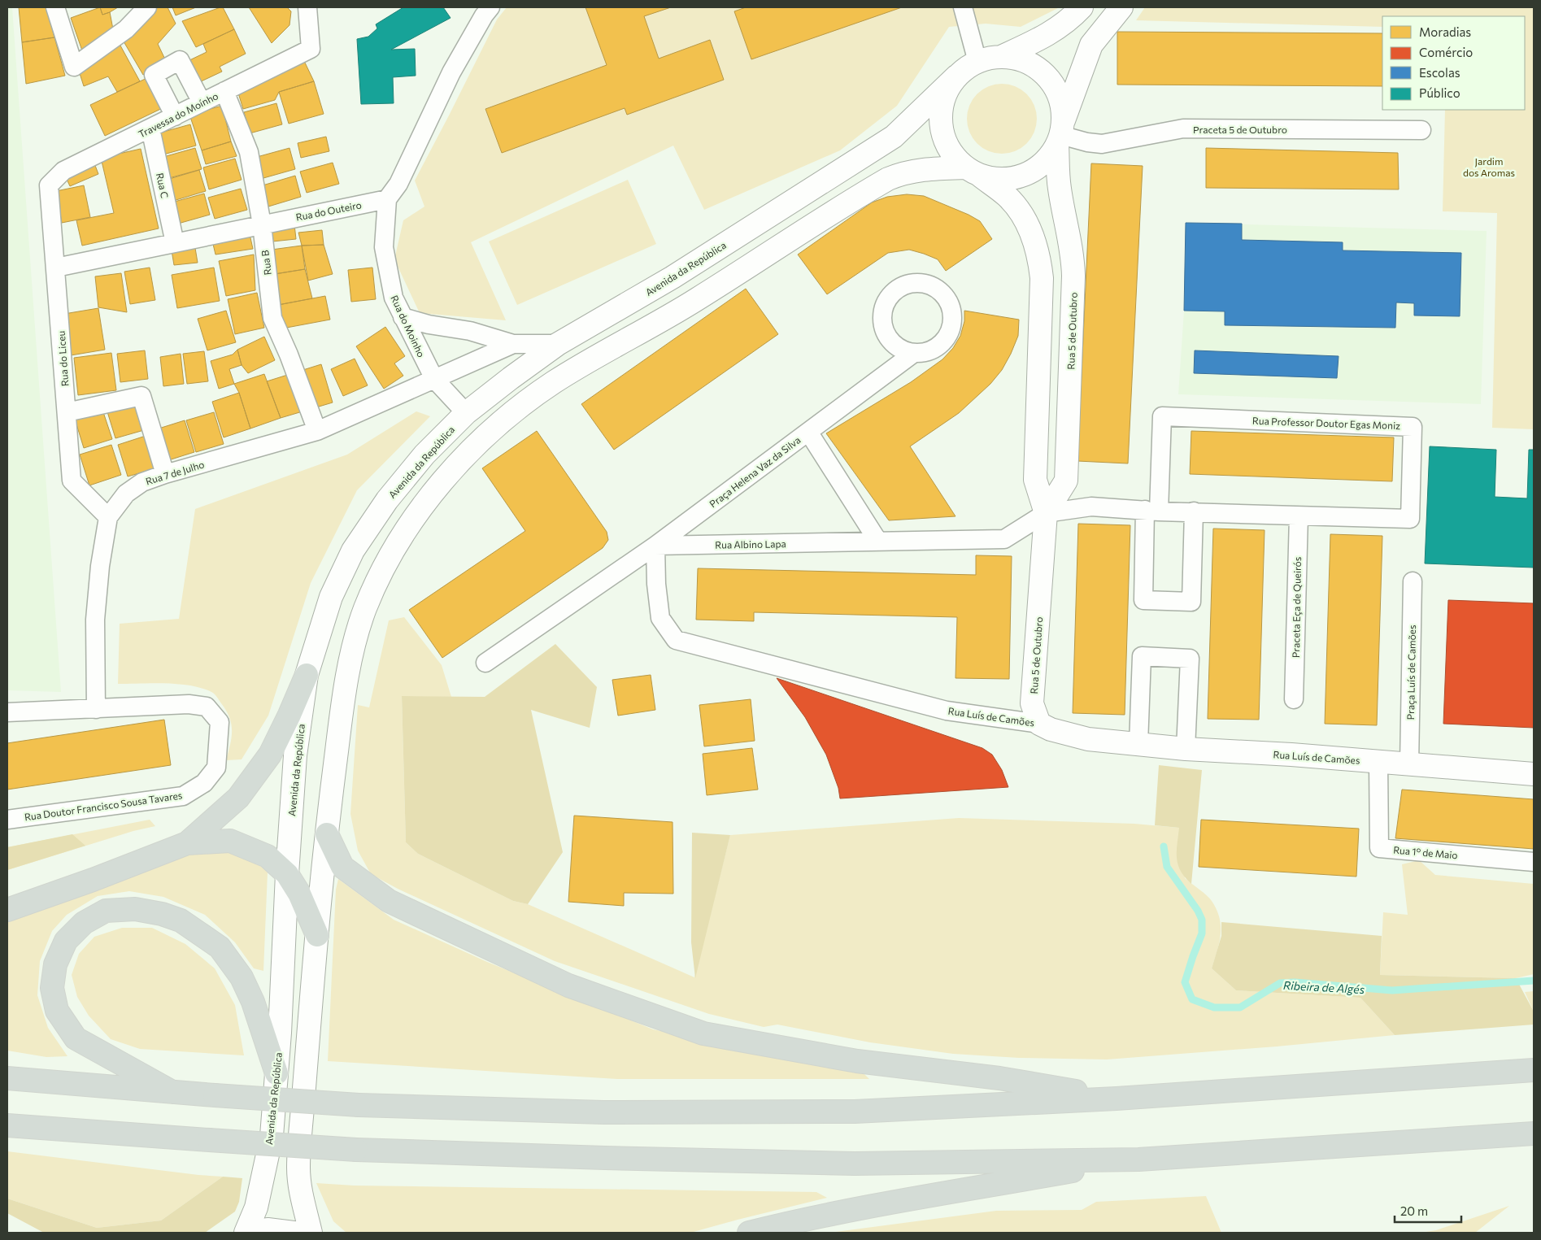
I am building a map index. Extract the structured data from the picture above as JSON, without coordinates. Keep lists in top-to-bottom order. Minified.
{"streets":{"street":["Travessa do Moínho","Praceta 5 de Outubro","Rua C","Rua do Outeiro","Rua B","Avenida da República","Rua do Moinho","Rua 5 de Outubro","Rua do Liceu","Rua Professor Doutor Egas Moniz","Praça Helena Vaz da Silva","Rua 7 de Julho","Rua Albino Lapa","Praceta Eça de Queirós","Praça Luís de Camões","Rua Luís de Camões","Rua Doutor Francisco Sousa Tavares","Rua 1º de Maio"]},"crossings":[["Travessa do Moínho","Rua C"],["Travessa do Moínho","Rua B"],["Travessa do Moínho","Rua do Liceu"],["Praceta 5 de Outubro","Avenida da República"],["Praceta 5 de Outubro","Rua 5 de Outubro"],["Rua C","Rua do Outeiro"],["Rua do Outeiro","Rua B"],["Rua do Outeiro","Rua do Moinho"],["Rua do Outeiro","Rua do Liceu"],["Rua B","Rua 7 de Julho"],["Avenida da República","Rua 5 de Outubro"],["Rua do Moinho","Rua 7 de Julho"],["Rua 5 de Outubro","Rua Professor Doutor Egas Moniz"],["Rua 5 de Outubro","Rua Albino Lapa"],["Rua 5 de Outubro","Rua Luís de Camões"],["Rua do Liceu","Rua 7 de Julho"],["Rua Professor Doutor Egas Moniz","Rua Albino Lapa"],["Rua Professor Doutor Egas Moniz","Praceta Eça de Queirós"],["Praça Helena Vaz da Silva","Rua Albino Lapa"],["Praça Helena Vaz da Silva","Rua Luís de Camões"],["Rua 7 de Julho","Rua Doutor Francisco Sousa Tavares"],["Rua Albino Lapa","Rua Luís de Camões"],["Praça Luís de Camões","Rua Luís de Camões"],["Rua Luís de Camões","Rua 1º de Maio"]],"water":["Ribeira de Algés"],"parks":["Jardim dos Aromas"],"legend":["Moradias","Comércio","Escolas","Público"],"scale_bar":"20 m"}
